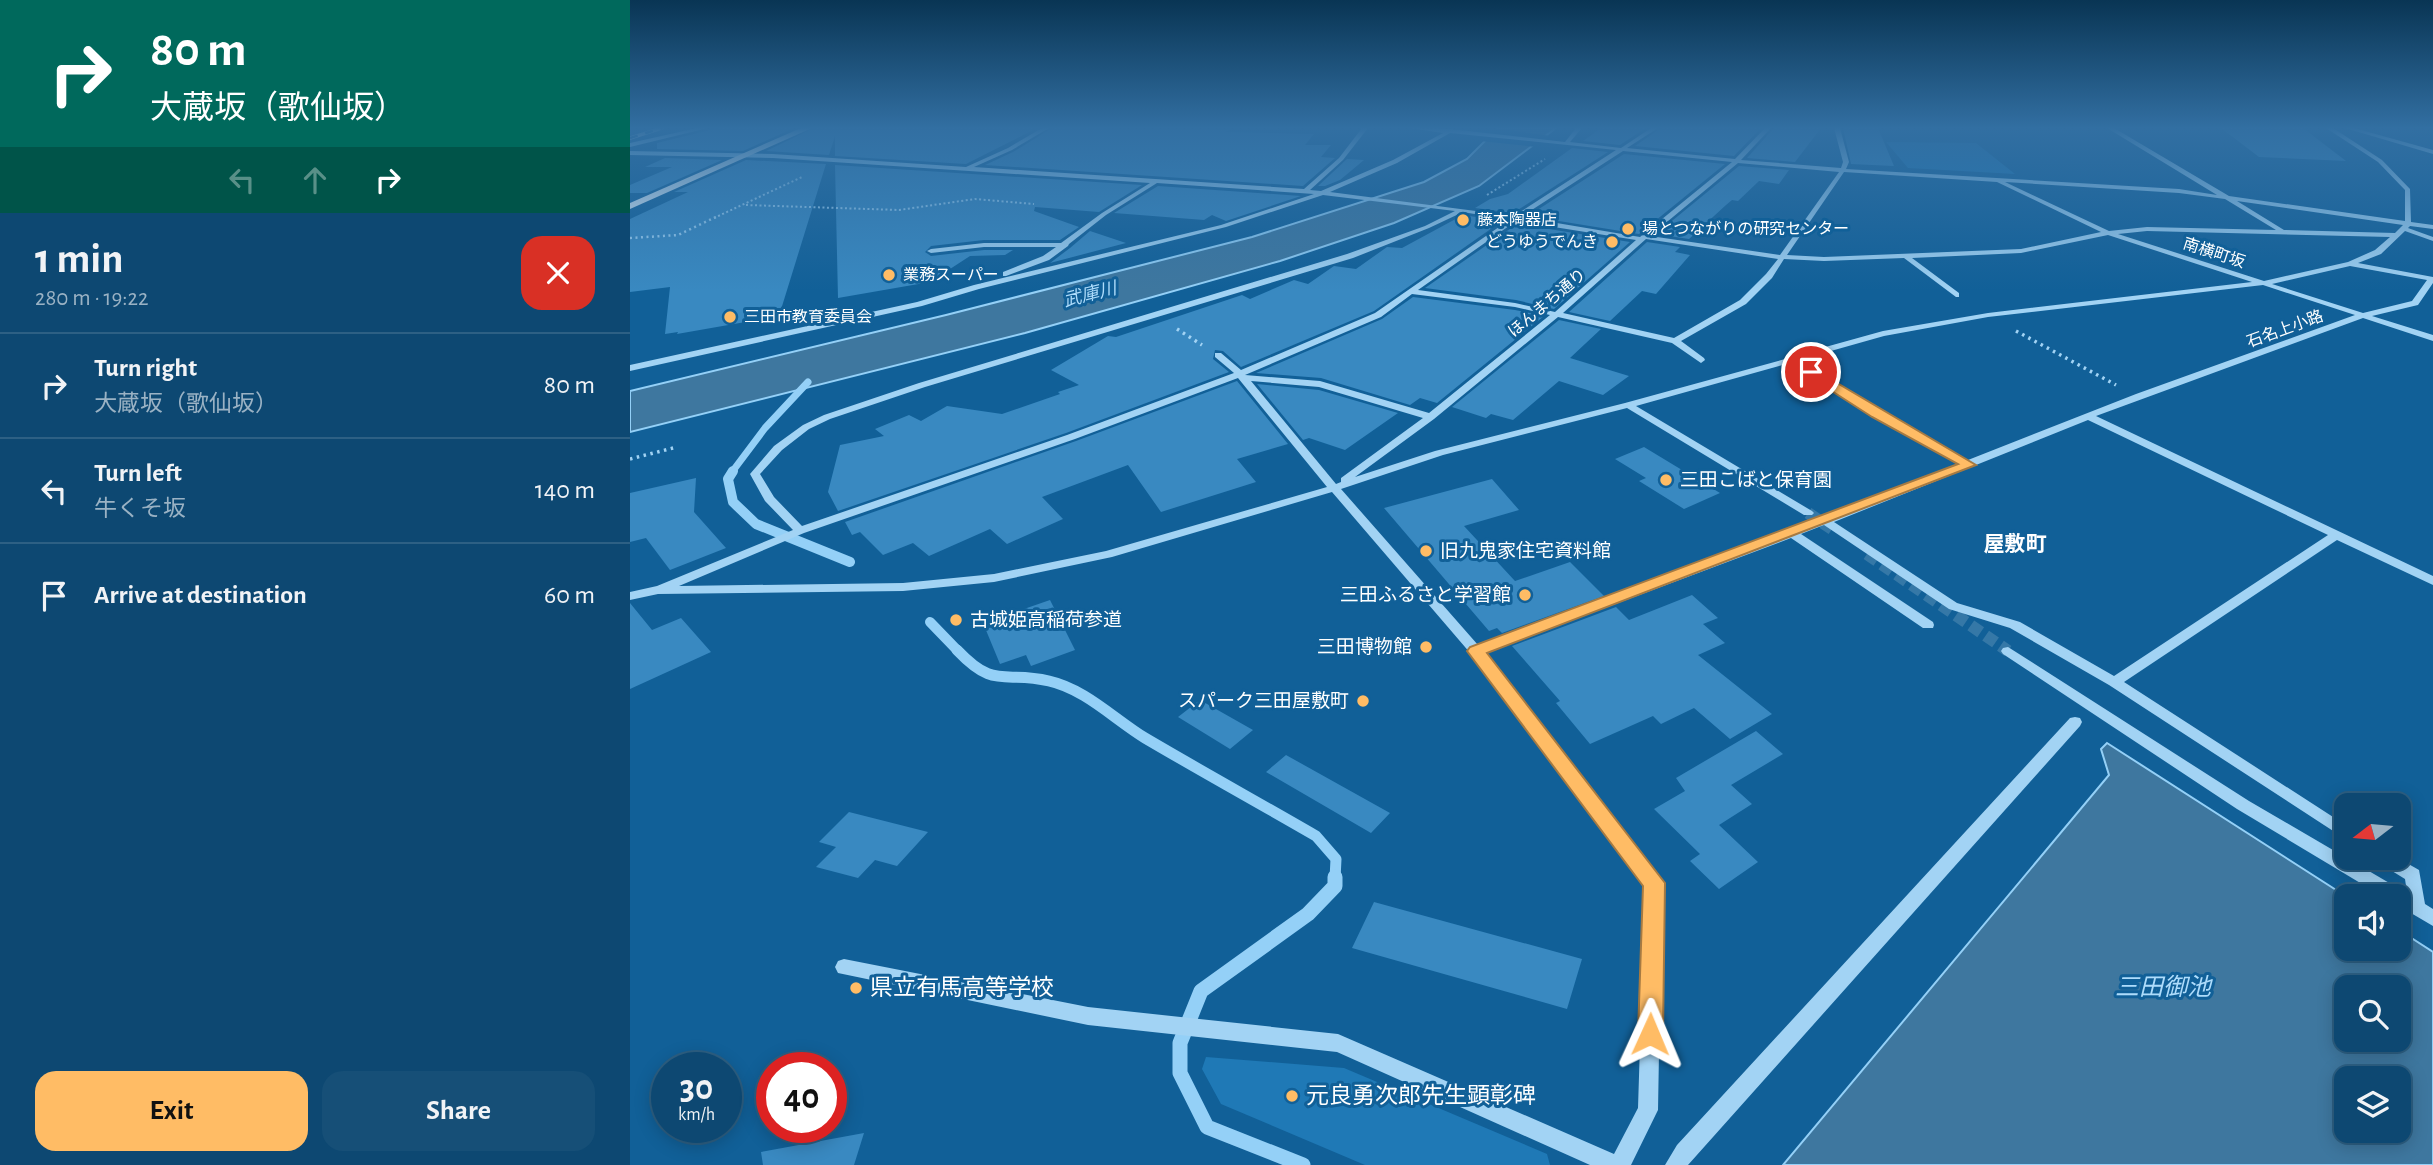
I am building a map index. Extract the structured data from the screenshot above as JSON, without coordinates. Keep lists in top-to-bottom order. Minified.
{"streets":{"street":["南横町坂","ほんまち通り","石名上小路"]},"crossings":[["南横町坂","石名上小路"]],"districts":["屋敷町"],"water":["武庫川","三田御池"],"places":["藤本陶器店","場とつながりの研究センター","どうゆうでんき","業務スーパー","三田市教育委員会","三田こばと保育園","旧九鬼家住宅資料館","三田ふるさと学習館","古城姫高稲荷参道","三田博物館","スパーク三田屋敷町","県立有馬高等学校","元良勇次郎先生顕彰碑"],"north":"left","page":{"turn":["80 m","大蔵坂（歌仙坂）"],"heading":["1 min","280 m · 19:22"],"list":[{"name":"Turn right","note":"大蔵坂（歌仙坂）","value":"80 m"},{"name":"Turn left","note":"牛くそ坂","value":"140 m"},{"name":"Arrive at destination","value":"60 m"}],"speed":"30 km/h","limit":"40","buttons":["Exit","Share"]}}
